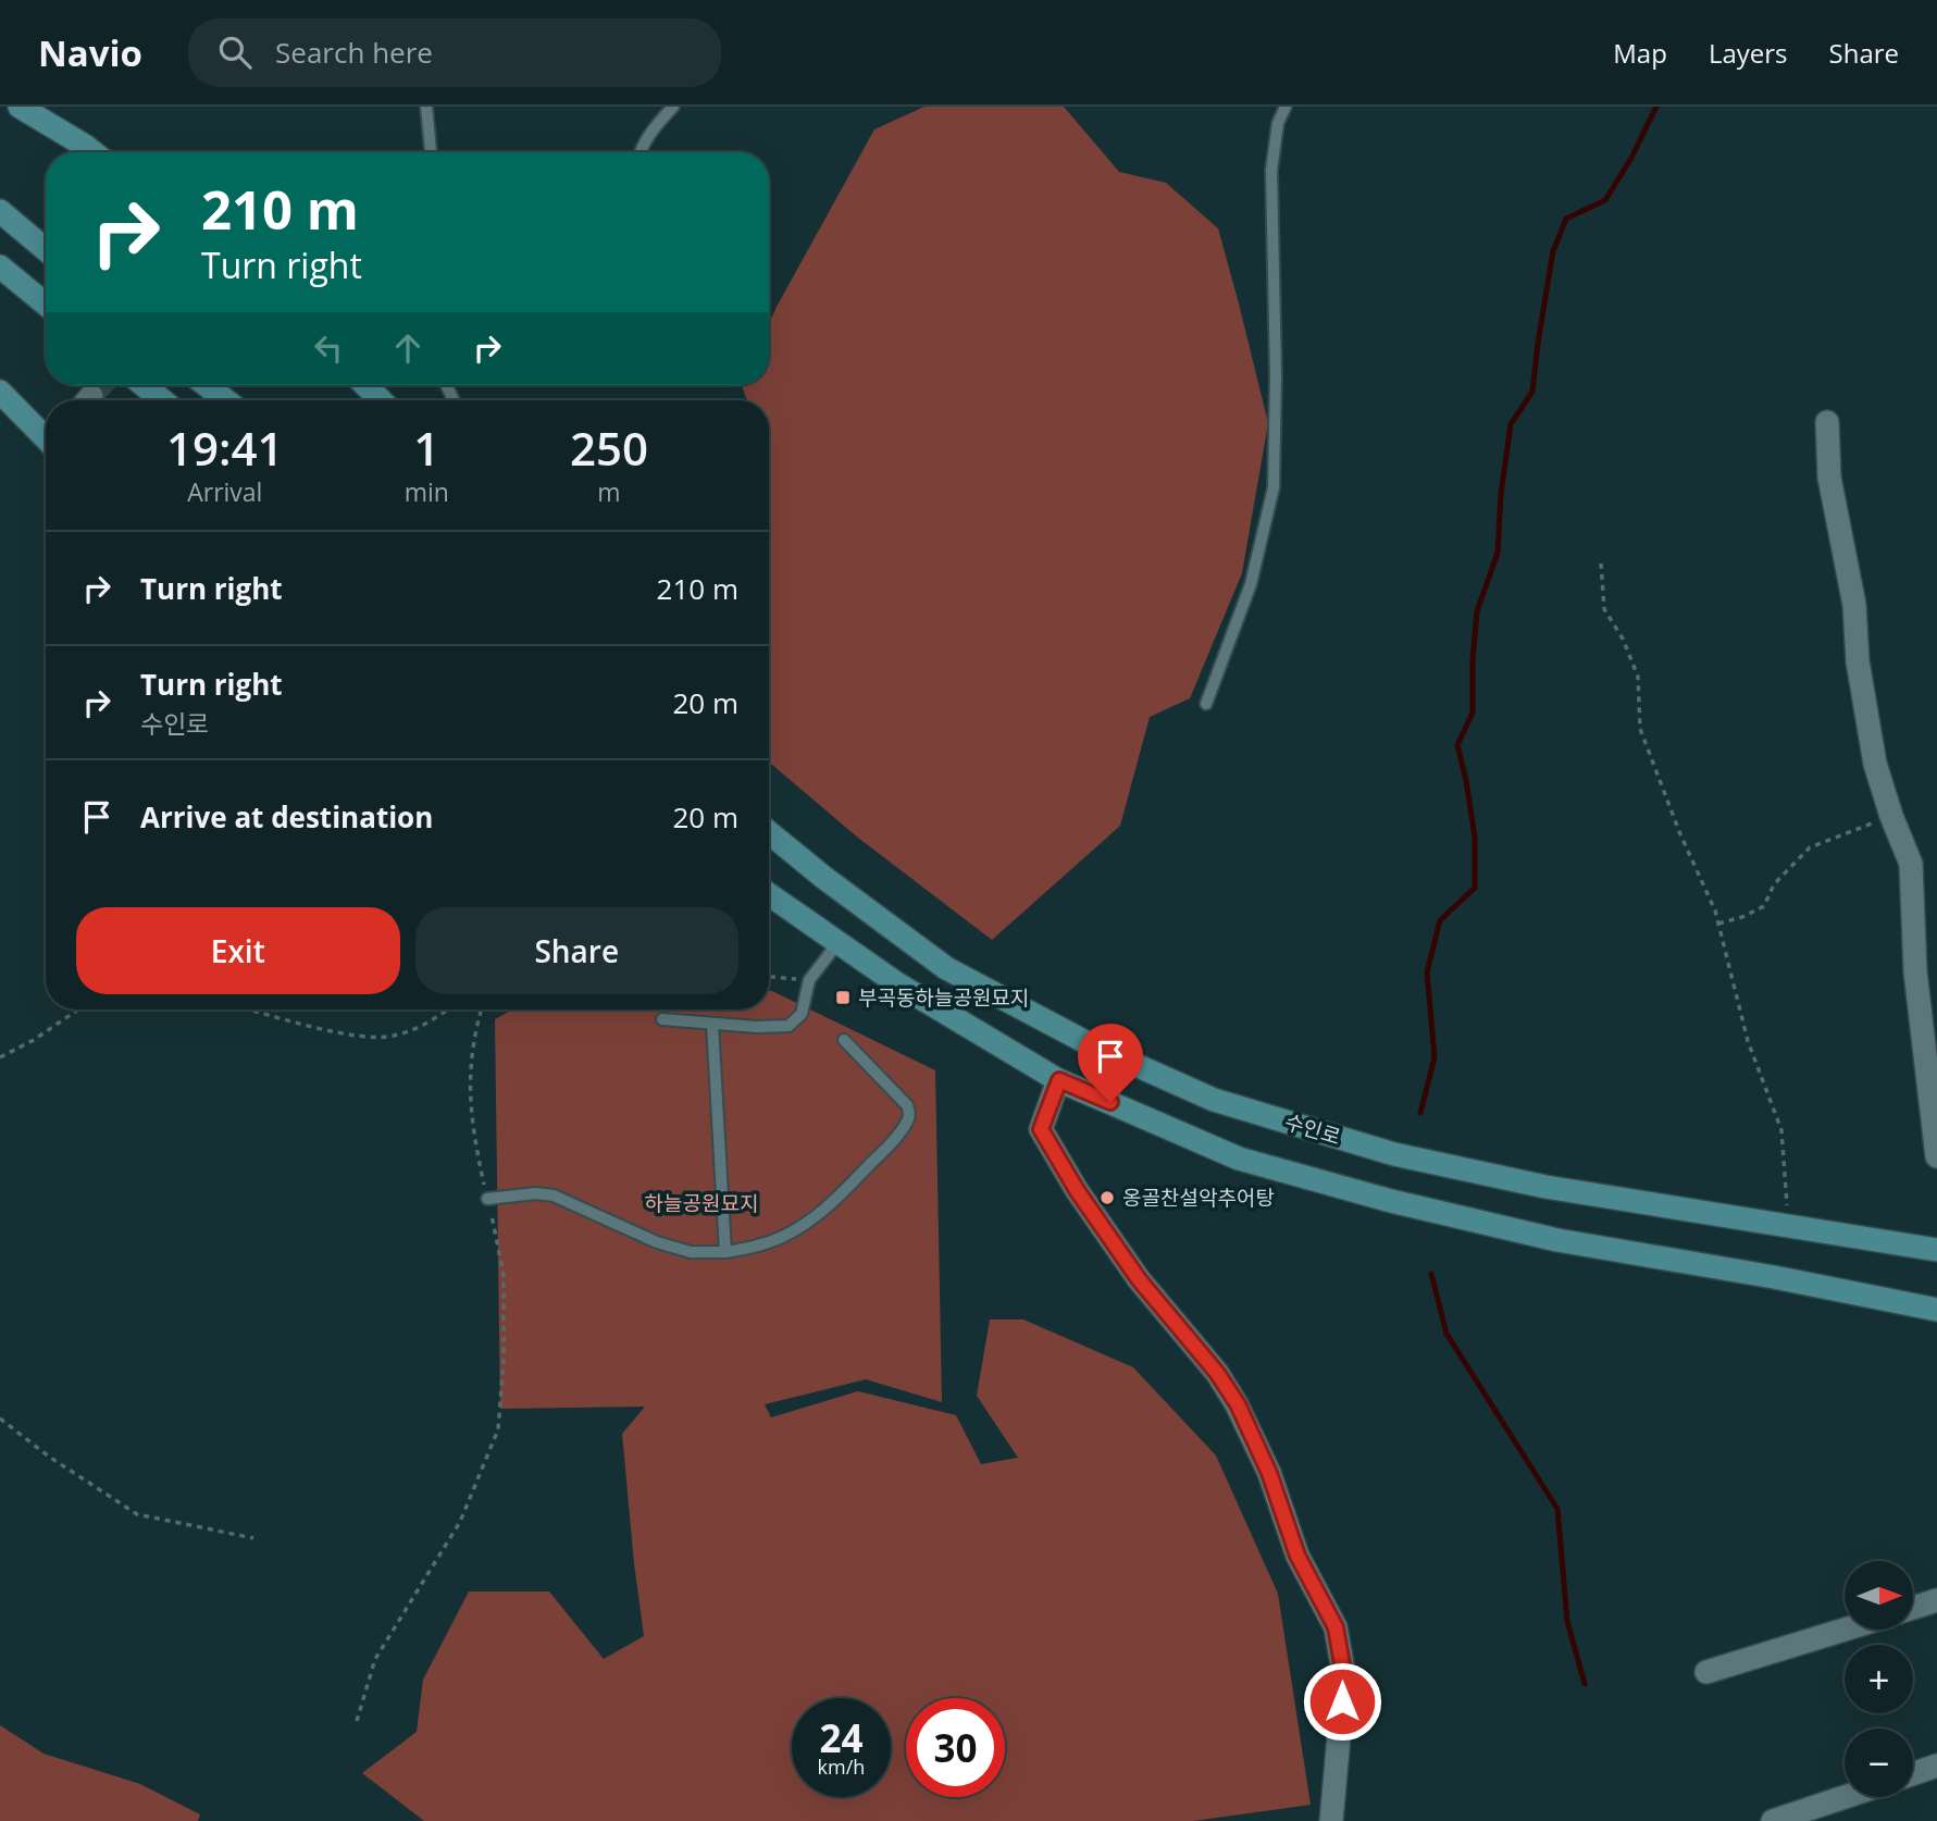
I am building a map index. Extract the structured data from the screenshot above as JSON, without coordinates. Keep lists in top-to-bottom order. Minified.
{"streets":{"main road":["수인로"]},"parks":["하늘공원묘지"],"places":{"transit":["부곡동하늘공원묘지"],"other":["옹골찬설악추어탕"]},"north":"right","page":{"header":"Navio","search":"Search here","nav":["Map","Layers","Share"],"turn":["210 m","Turn right"],"eta":["19:41","Arrival","1","min","250","m"],"list":[{"name":"Turn right","value":"210 m"},{"name":"Turn right","note":"수인로","value":"20 m"},{"name":"Arrive at destination","value":"20 m"}],"buttons":["Exit","Share"],"map_buttons":["+","−"],"speed":"24 km/h","limit":"30"}}
